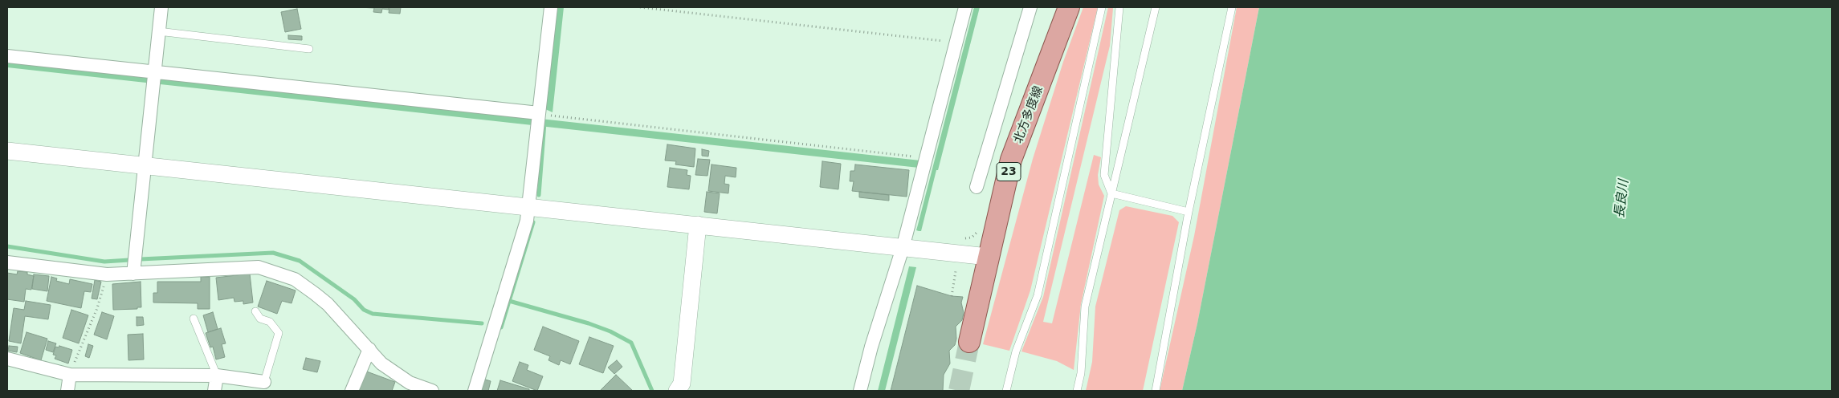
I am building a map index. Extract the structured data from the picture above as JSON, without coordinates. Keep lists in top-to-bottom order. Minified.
{"streets":{"main road":["北方多度線","23"]},"water":["長良川"]}
